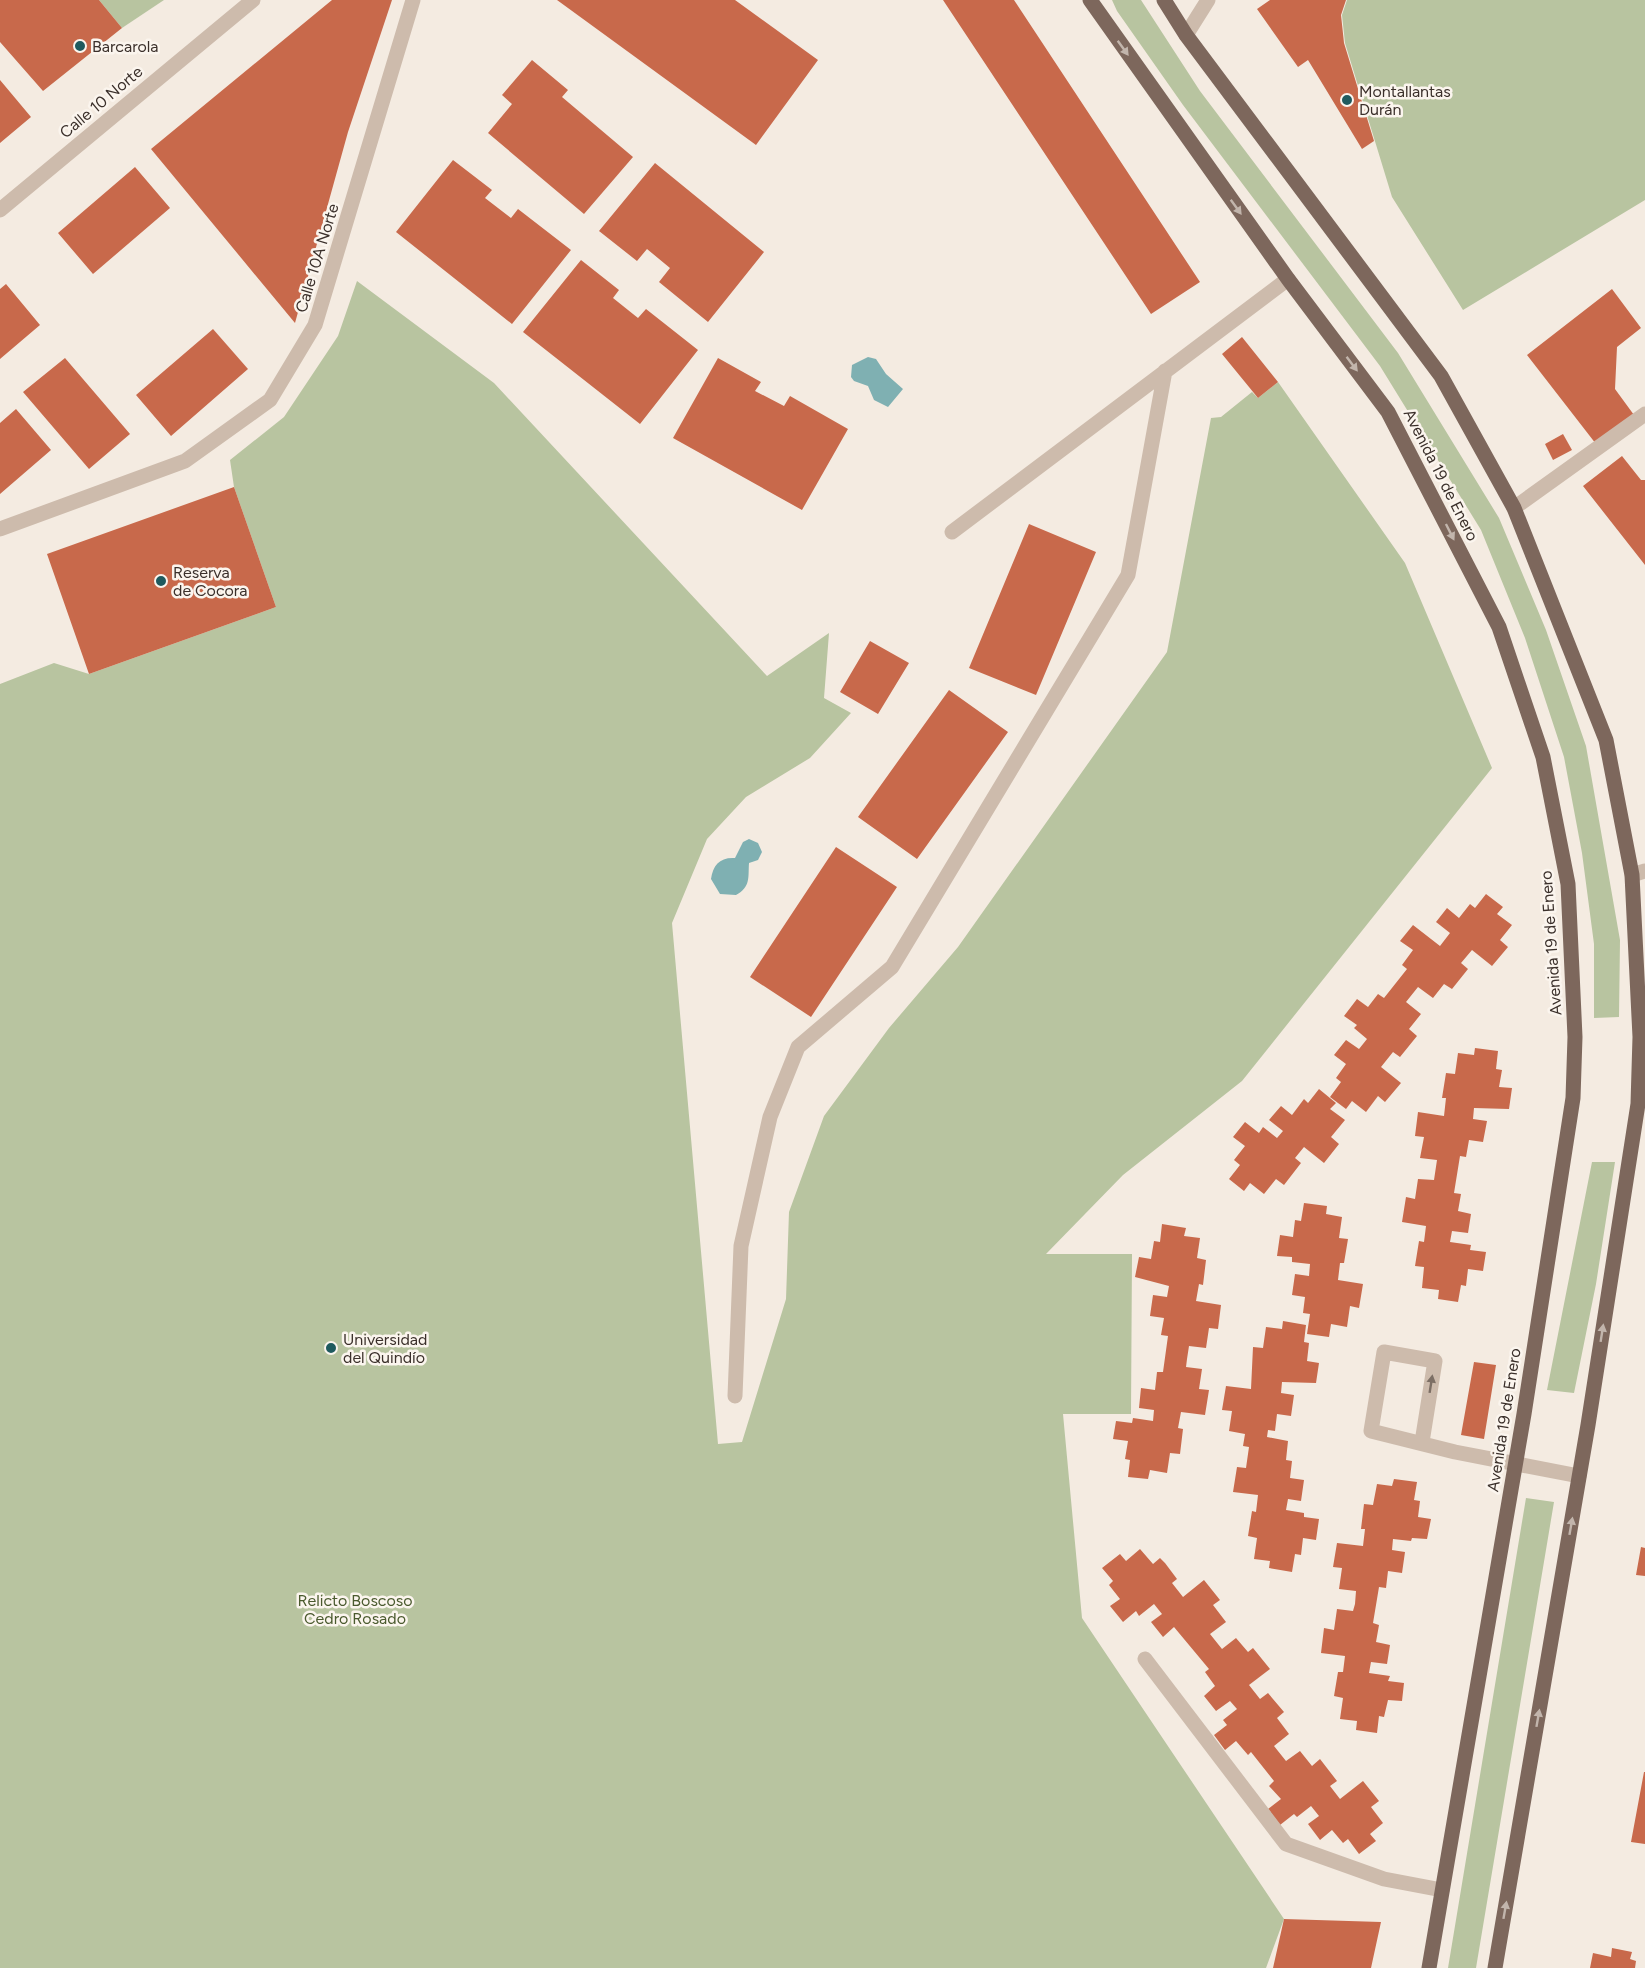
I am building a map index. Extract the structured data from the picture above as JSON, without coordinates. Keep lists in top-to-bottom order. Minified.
{"streets":{"main road":["Avenida 19 de Enero"],"street":["Calle 10 Norte","Calle 10A Norte"]},"parks":["Relicto Boscoso Cedro Rosado"],"places":["Barcarola","Montallantas Durán","Reserva de Cocora","Universidad del Quindío"]}
